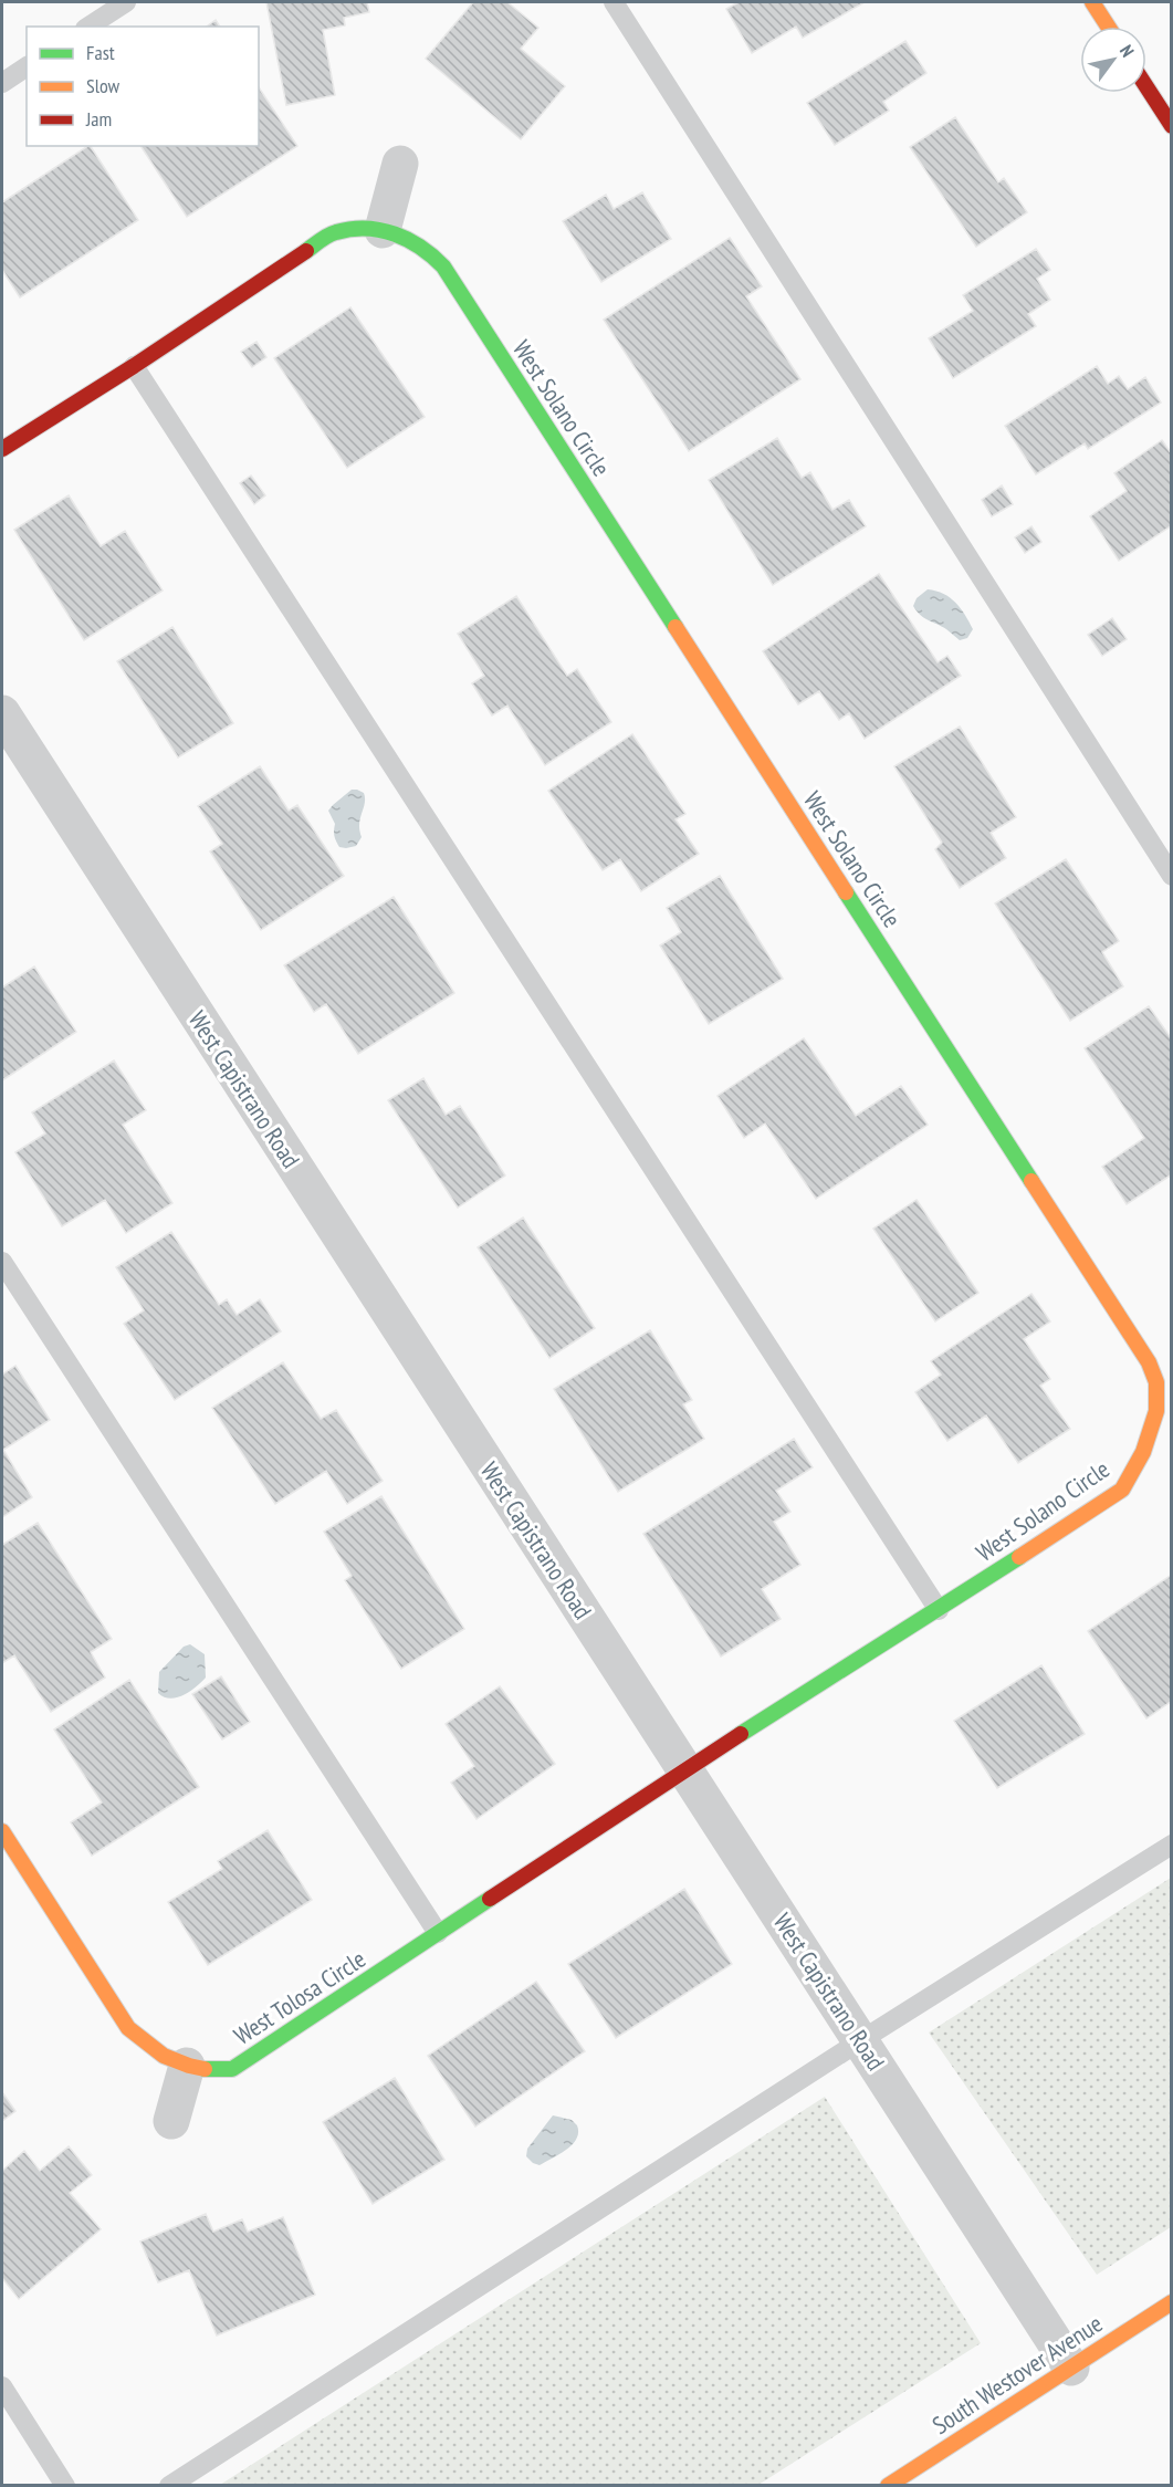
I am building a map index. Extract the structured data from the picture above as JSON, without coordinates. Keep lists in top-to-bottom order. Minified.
{"streets":{"street":["West Solano Circle","West Capistrano Road","West Tolosa Circle","South Westover Avenue"]},"crossings":[["West Solano Circle","West Capistrano Road"],["West Solano Circle","West Tolosa Circle"],["West Capistrano Road","West Tolosa Circle"],["West Capistrano Road","South Westover Avenue"]],"legend":["Fast","Slow","Jam"],"north":"top right"}
